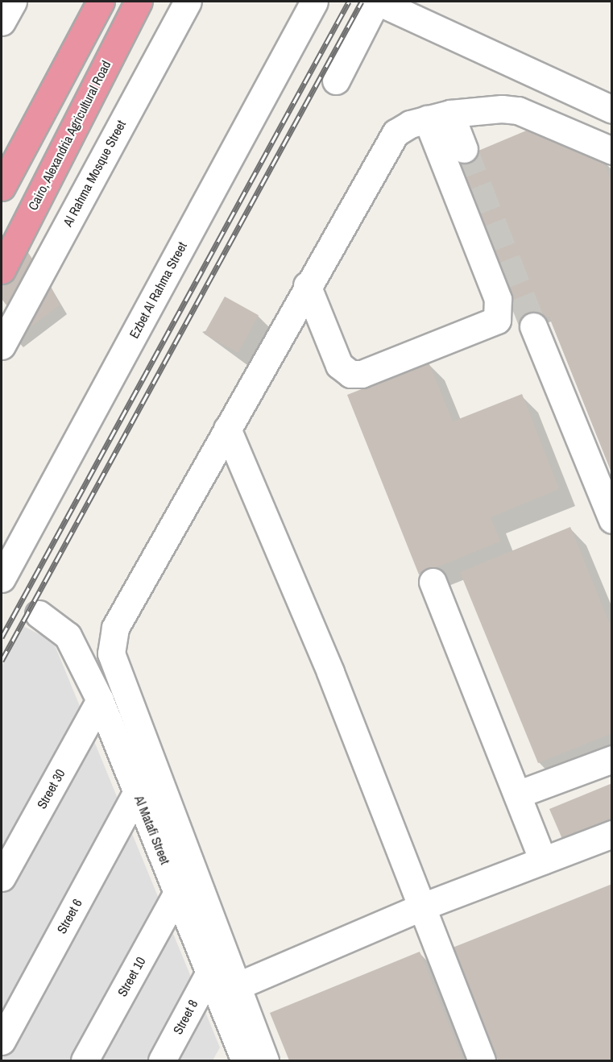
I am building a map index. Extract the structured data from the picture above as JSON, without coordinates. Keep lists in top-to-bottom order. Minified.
{"streets":{"highway":["Cairo, Alexandria Agricultural Road"],"street":["Al Rahma Mosque Street","Ezbet Al Rahma Street","Street 30","Al Matafi Street","Street 6","Street 10","Street 8"]},"crossings":[["Street 30","Al Matafi Street"],["Al Matafi Street","Street 6"],["Al Matafi Street","Street 10"],["Al Matafi Street","Street 8"]]}
